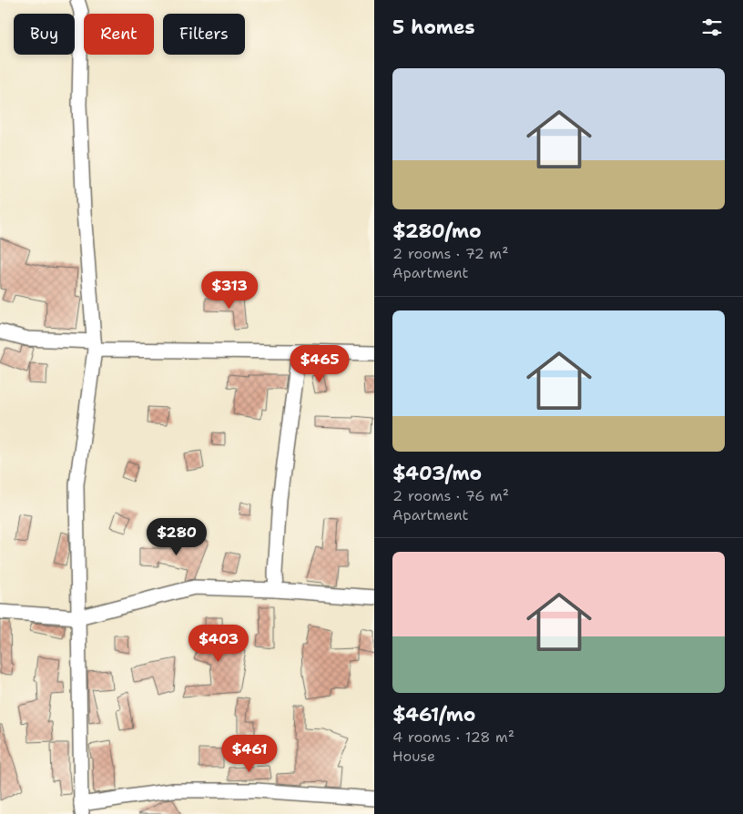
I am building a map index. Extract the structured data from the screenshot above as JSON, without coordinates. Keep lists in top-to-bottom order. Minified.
{"page":{"heading":"5 homes","chip":["Buy","Rent","Filters"],"list":[{"name":"$280/mo","note":"2 rooms · 72 m² · Apartment"},{"name":"$403/mo","note":"2 rooms · 76 m² · Apartment"},{"name":"$461/mo","note":"4 rooms · 128 m² · House"}],"price":["$313","$465","$280","$403","$461"]}}
